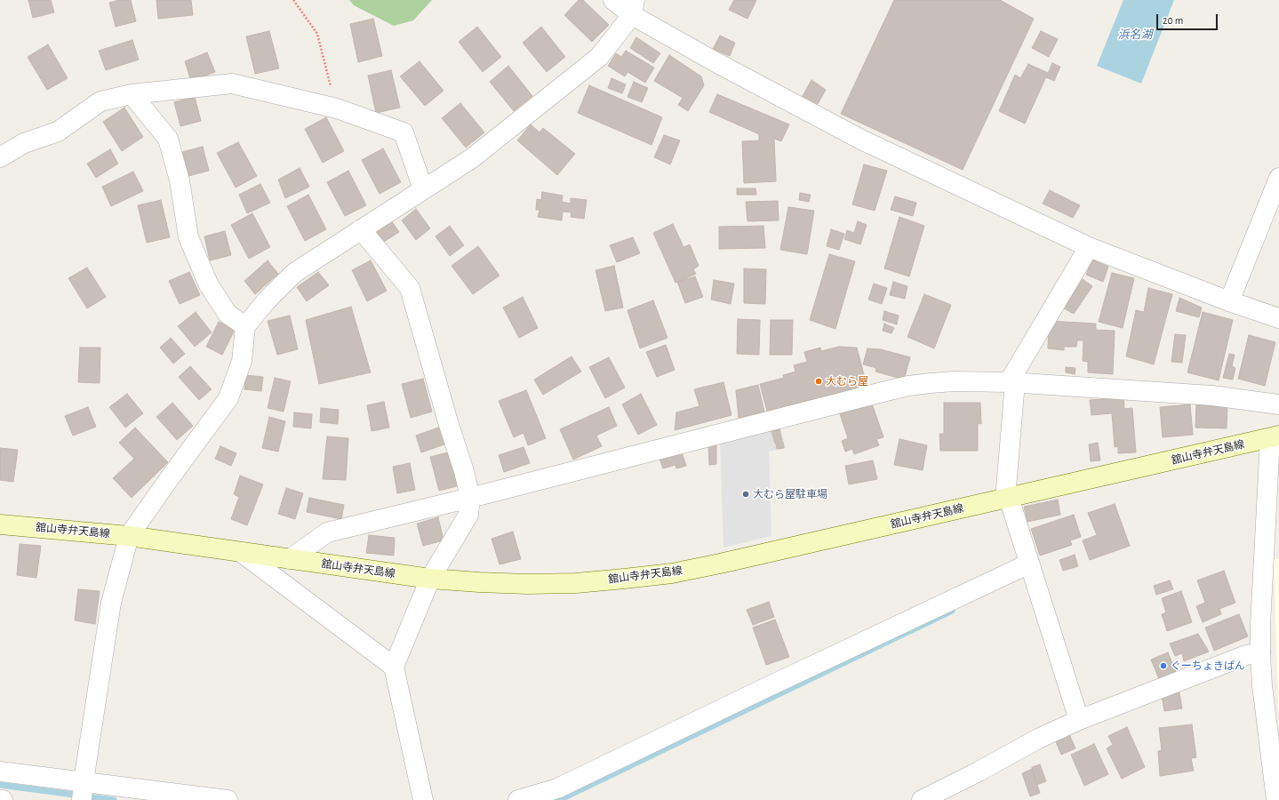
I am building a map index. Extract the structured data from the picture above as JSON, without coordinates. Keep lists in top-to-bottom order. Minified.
{"streets":{"main road":["舘山寺弁天島線"]},"water":["浜名湖"],"places":["大むら屋","大むら屋駐車場","ぐーちょきぱん"],"scale_bar":"20 m"}
